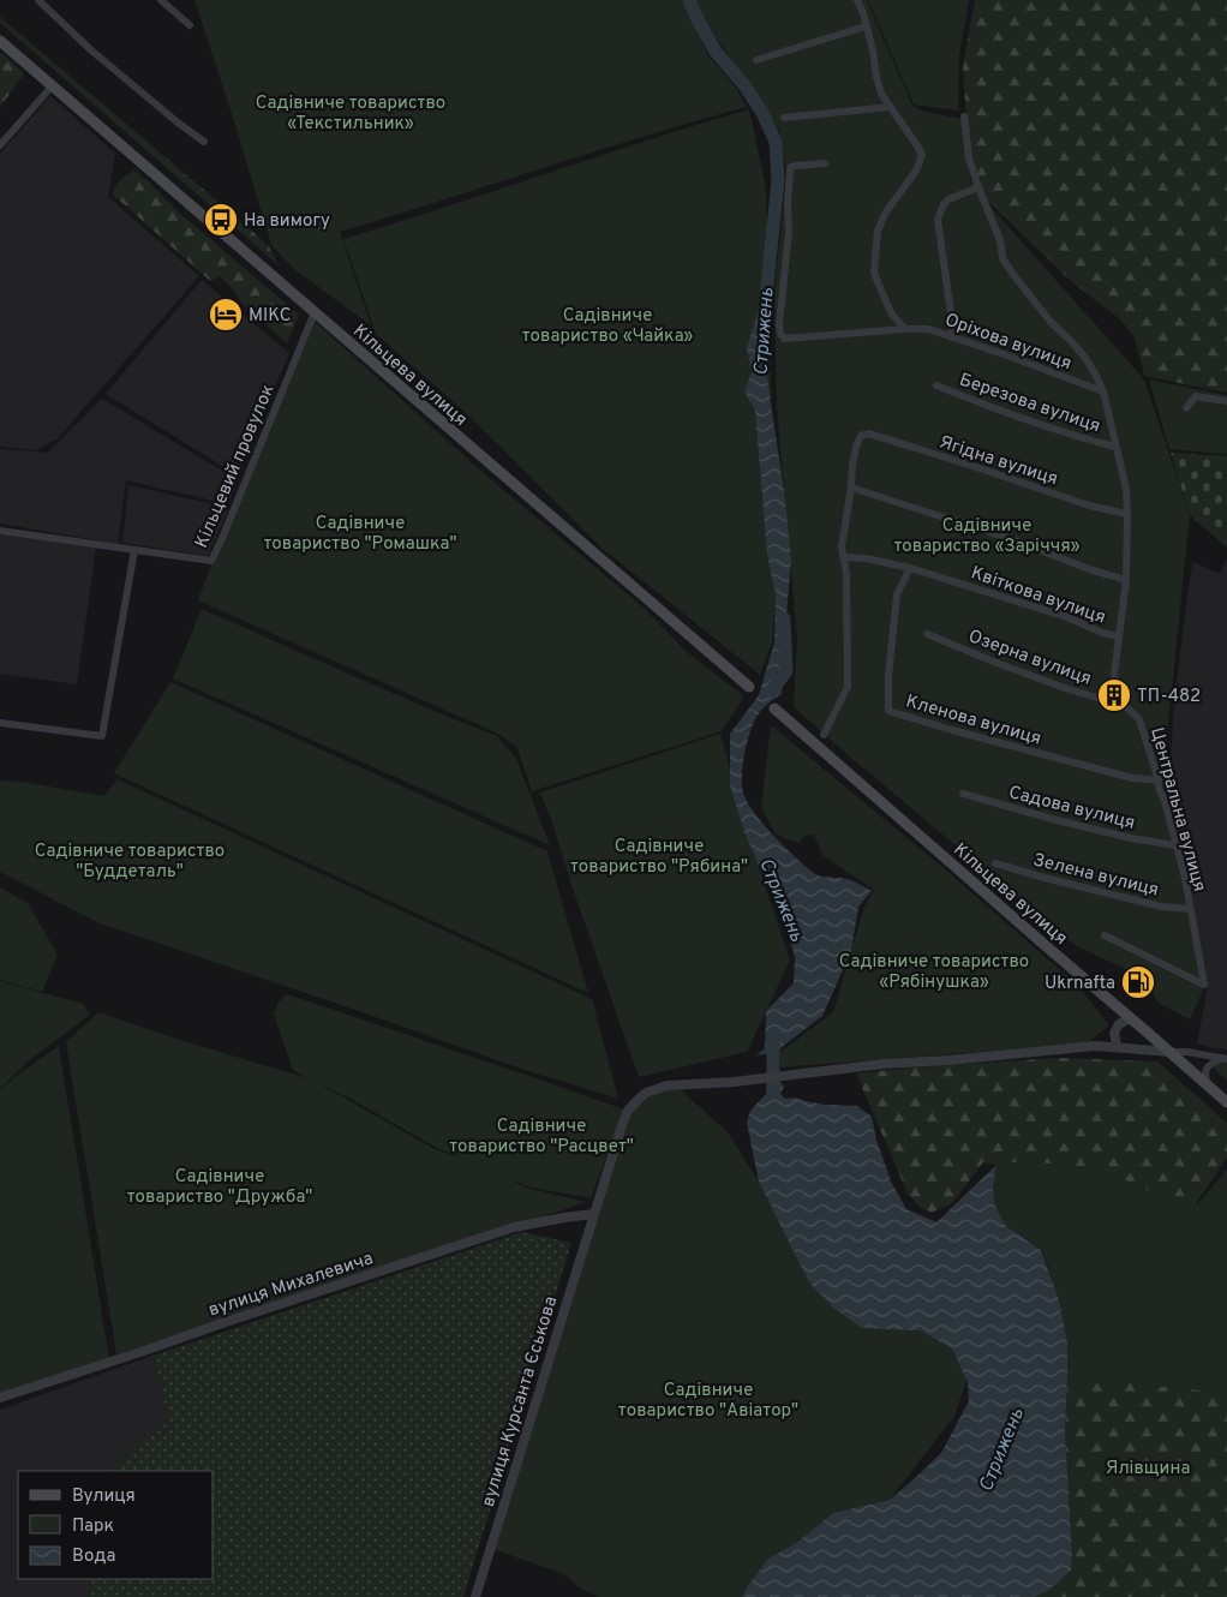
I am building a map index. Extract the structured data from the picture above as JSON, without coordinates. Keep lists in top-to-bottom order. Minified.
{"streets":{"main road":["Кільцева вулиця"],"street":["Оріхова вулиця","Березова вулиця","Ягідна вулиця","Кільцевий провулок","Квіткова вулиця","Озерна вулиця","Кленова вулиця","Садова вулиця","Центральна вулиця","Зелена вулиця","вулиця Михалевича","вулиця Курсанта Єськова"]},"crossings":[["Оріхова вулиця","Центральна вулиця"],["Кільцева вулиця","Кільцевий провулок"],["Кільцева вулиця","вулиця Курсанта Єськова"],["Березова вулиця","Центральна вулиця"],["Ягідна вулиця","Центральна вулиця"],["Квіткова вулиця","Кленова вулиця"],["Квіткова вулиця","Центральна вулиця"],["Озерна вулиця","Центральна вулиця"],["Кленова вулиця","Центральна вулиця"],["Садова вулиця","Центральна вулиця"],["Центральна вулиця","Зелена вулиця"],["вулиця Михалевича","вулиця Курсанта Єськова"]],"water":["Стрижень"],"parks":["Садівниче товариство «Текстильник»","Садівниче товариство «Чайка»","Садівниче товариство \"Ромашка\"","Садівниче товариство «Заріччя»","Садівниче товариство \"Рябина\"","Садівниче товариство \"Буддеталь\"","Садівниче товариство «Рябінушка»","Садівниче товариство \"Расцвет\"","Садівниче товариство \"Дружба\"","Садівниче товариство \"Авіатор\"","Ялівщина"],"places":{"bus stop":["На вимогу"],"hotel":["МІКС"],"building":["ТП-482"],"fuel station":["Ukrnafta"]},"legend":["Вулиця","Парк","Вода"]}
